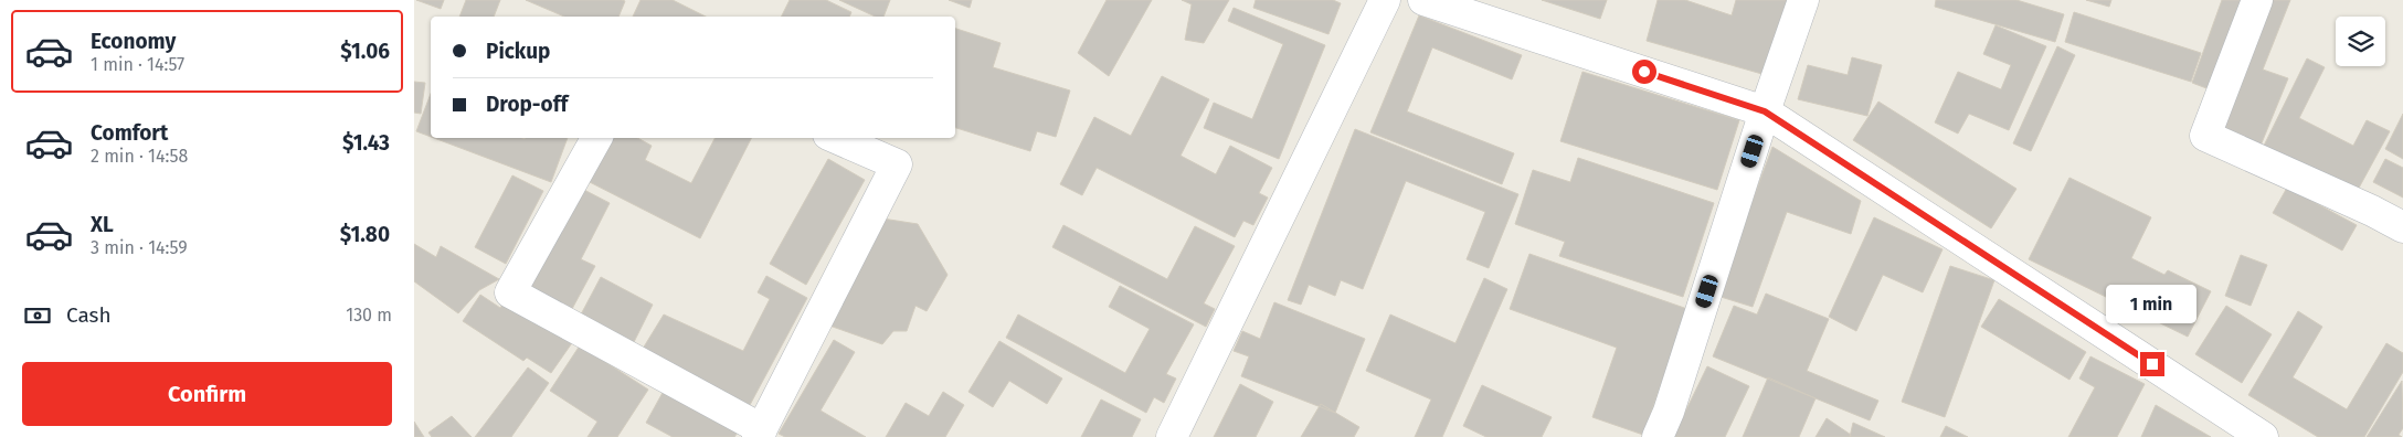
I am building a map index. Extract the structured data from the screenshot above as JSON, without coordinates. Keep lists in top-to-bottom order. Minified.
{"page":{"list":[{"name":"Economy","note":"1 min · 14:57","value":"$1.06"},{"name":"Comfort","note":"2 min · 14:58","value":"$1.43"},{"name":"XL","note":"3 min · 14:59","value":"$1.80"}],"banner":["Pickup","Drop-off"],"pay":["Cash","130 m"],"bubble":"1 min","buttons":"Confirm"}}
